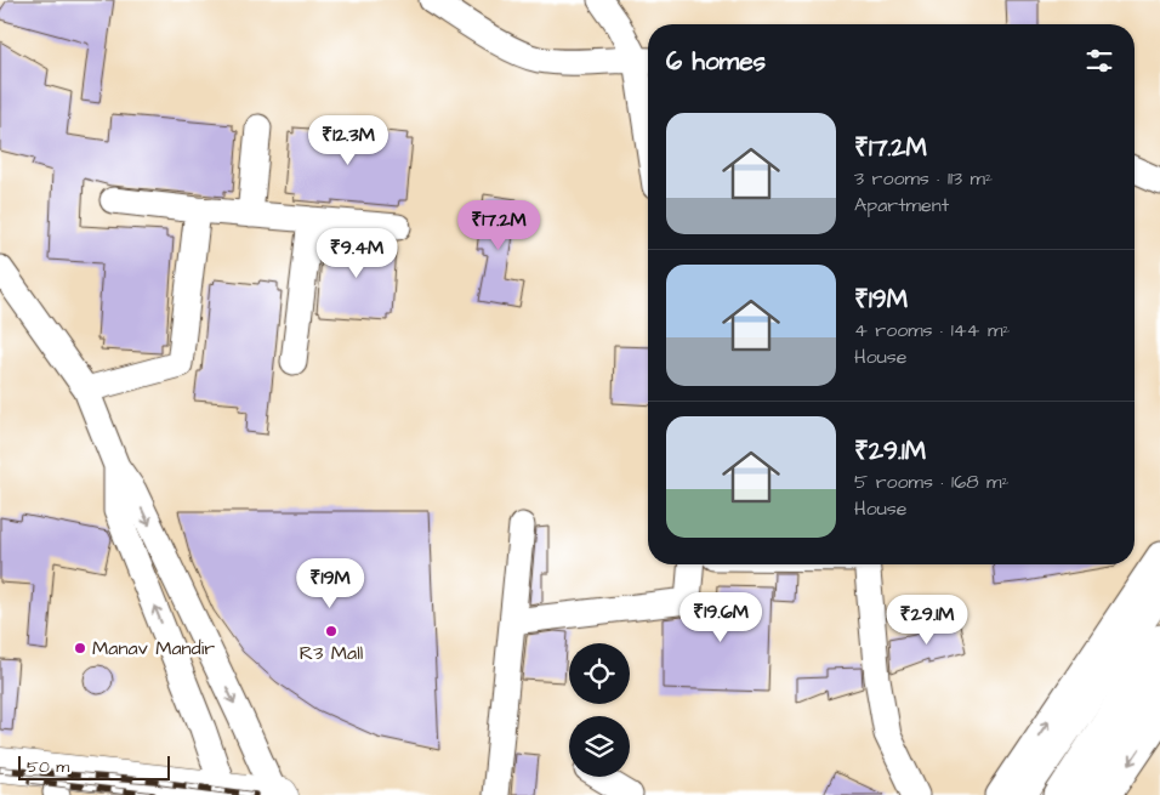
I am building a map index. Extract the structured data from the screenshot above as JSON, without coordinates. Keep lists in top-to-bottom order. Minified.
{"places":["R3 Mall","Manav Mandir"],"scale_bar":"50 m","page":{"heading":"6 homes","list":[{"name":"₹17.2M","note":"3 rooms · 113 m² · Apartment"},{"name":"₹19M","note":"4 rooms · 144 m² · House"},{"name":"₹29.1M","note":"5 rooms · 168 m² · House"}],"price":["₹12.3M","₹17.2M","₹9.4M","₹19M","₹19.6M","₹29.1M"],"scale":"50 m"}}
